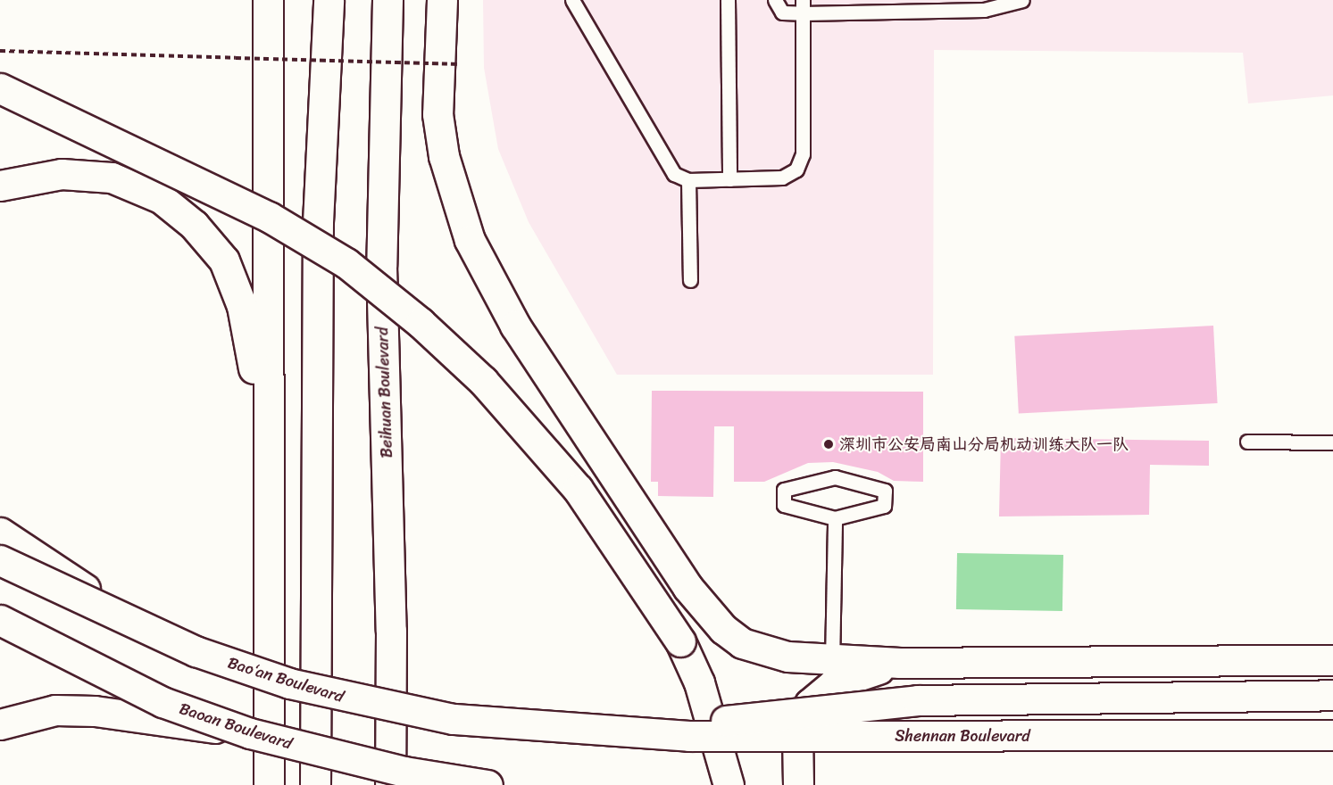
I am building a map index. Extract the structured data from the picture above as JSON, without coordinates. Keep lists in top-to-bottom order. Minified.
{"streets":{"main road":["Beihuan Boulevard","Bao‘an Boulevard","Baoan Boulevard","Shennan Boulevard"]},"crossings":[["Bao‘an Boulevard","Shennan Boulevard"]],"places":["深圳市公安局南山分局机动训练大队一队"]}
